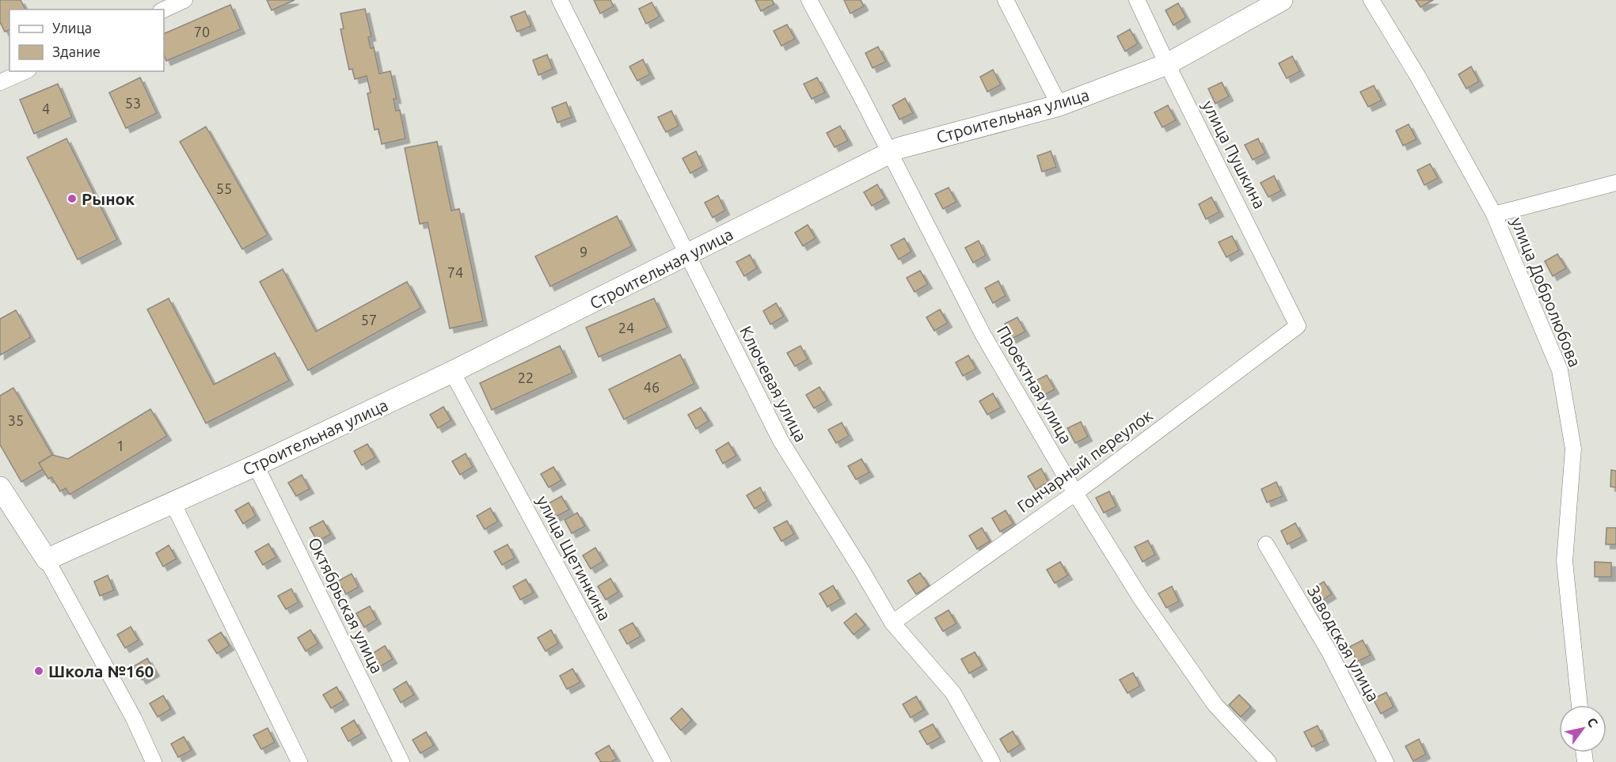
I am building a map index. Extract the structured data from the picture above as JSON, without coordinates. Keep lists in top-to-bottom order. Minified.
{"streets":{"street":["Строительная улица","улица Пушкина","улица Добролюбова","Ключевая улица","Проектная улица","Гончарный переулок","улица Щетинкина","Октябрьская улица","Заводская улица"]},"crossings":[["Строительная улица","улица Пушкина"],["Строительная улица","Ключевая улица"],["Строительная улица","Проектная улица"],["Строительная улица","улица Щетинкина"],["Строительная улица","Октябрьская улица"],["улица Пушкина","Гончарный переулок"],["Ключевая улица","Гончарный переулок"],["Проектная улица","Гончарный переулок"]],"places":["Рынок","Школа №160"],"house_numbers":["70","53","4","55","9","74","57","24","22","46","35","1"],"legend":["Улица","Здание"],"north":"top right"}
